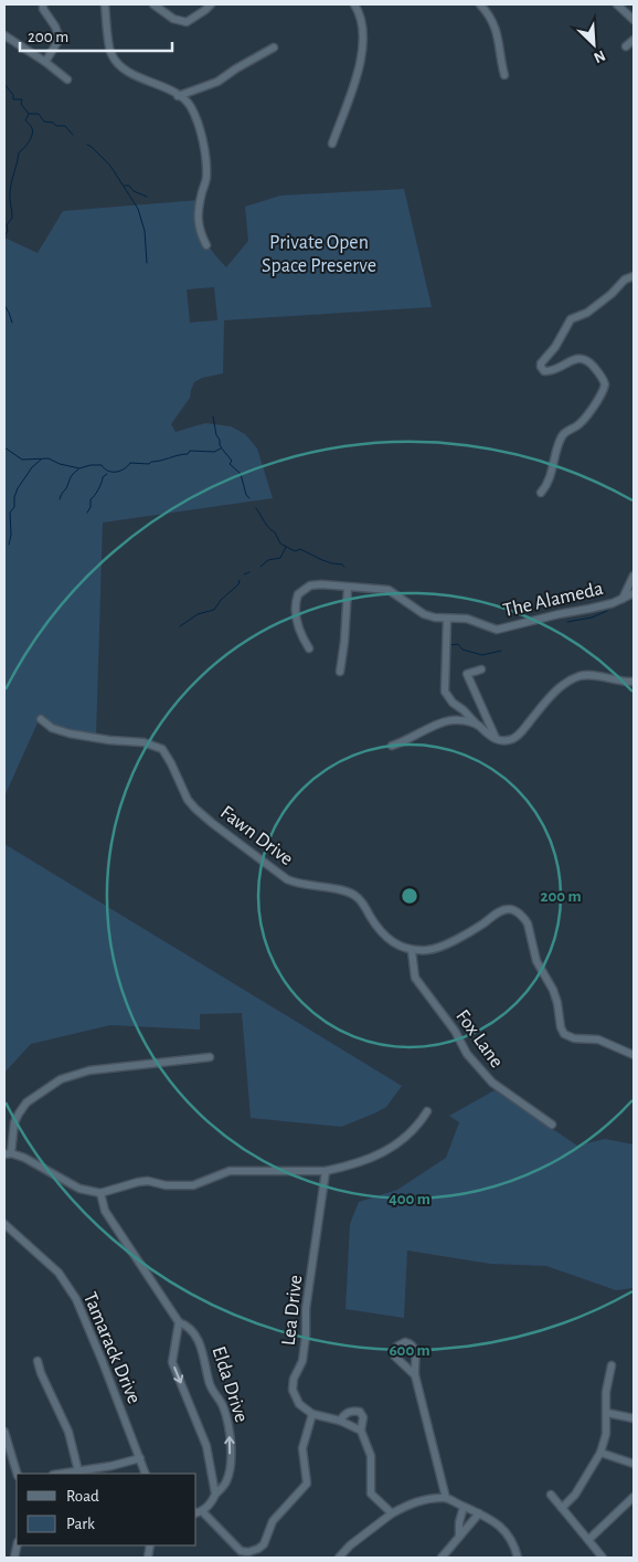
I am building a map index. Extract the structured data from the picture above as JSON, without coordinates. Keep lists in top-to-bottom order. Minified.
{"streets":{"street":["The Alameda","Fawn Drive","Fox Lane","Lea Drive","Tamarack Drive","Elda Drive"]},"crossings":[["Fawn Drive","Fox Lane"]],"parks":["Private Open Space Preserve"],"legend":["Road","Park"],"scale_bar":"200 m","north":"bottom right","rings":["200 m","400 m","600 m"]}
